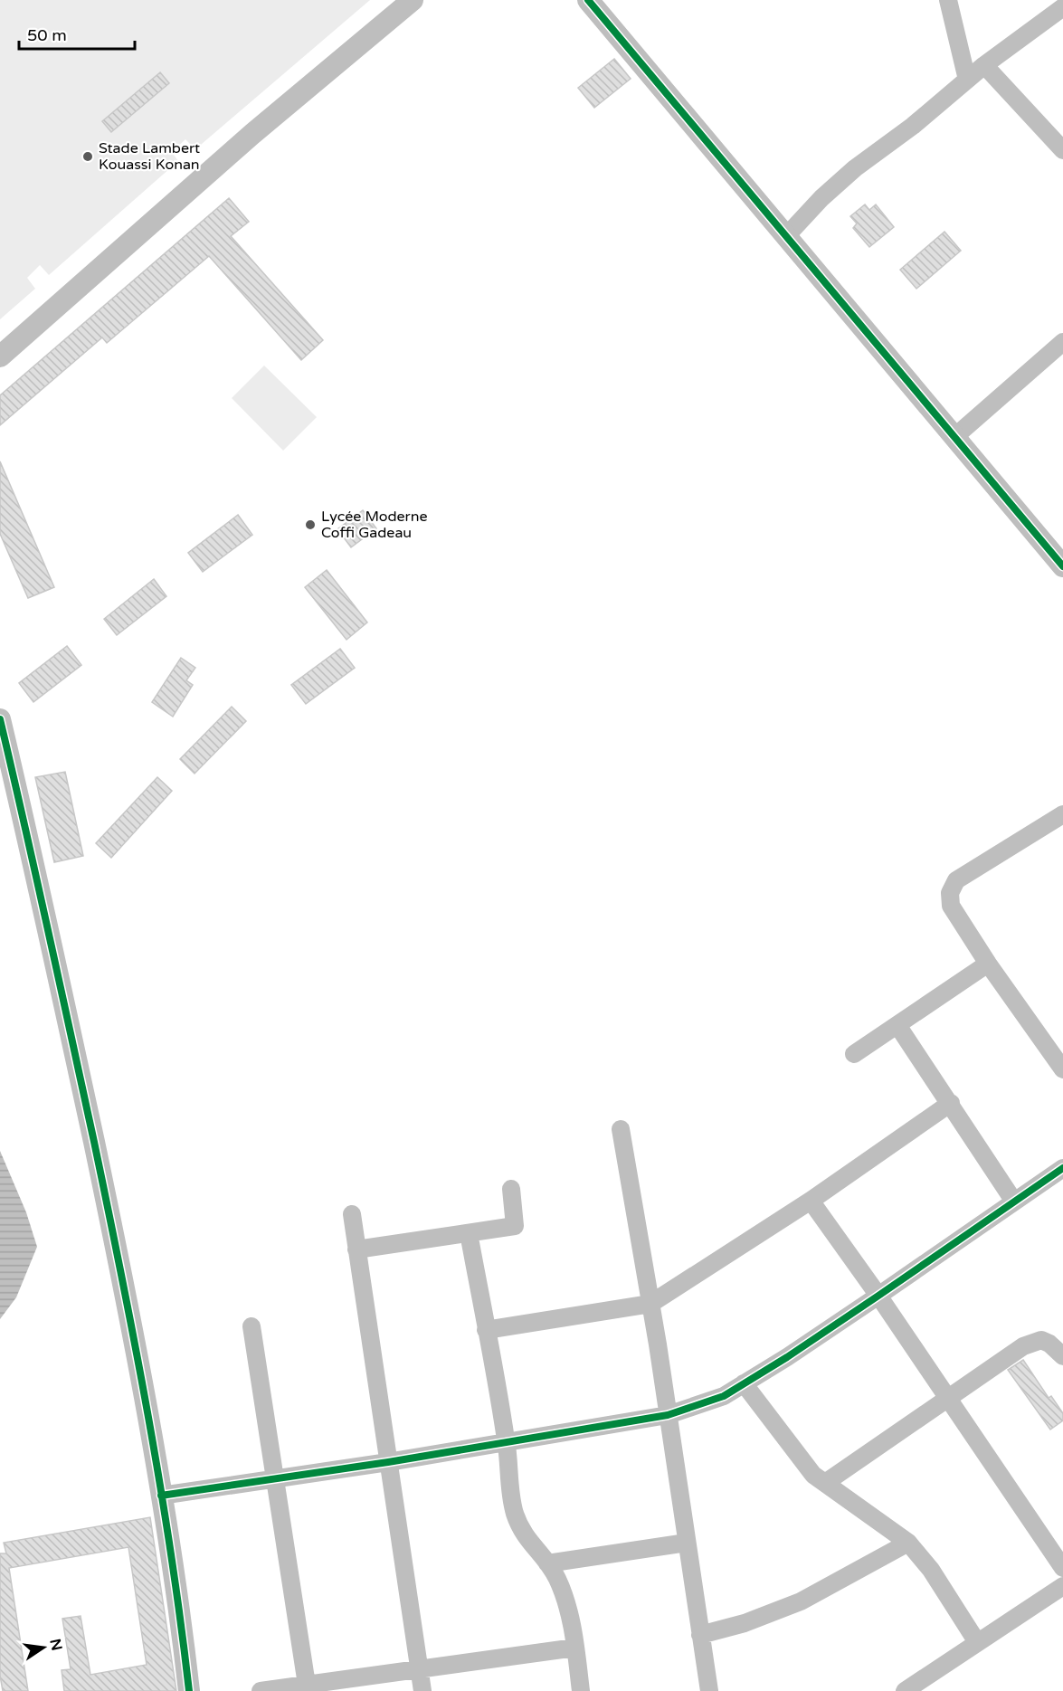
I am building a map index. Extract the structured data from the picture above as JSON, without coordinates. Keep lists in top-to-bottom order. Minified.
{"places":["Stade Lambert Kouassi Konan","Lycée Moderne Coffi Gadeau"],"scale_bar":"50 m","north":"right"}
